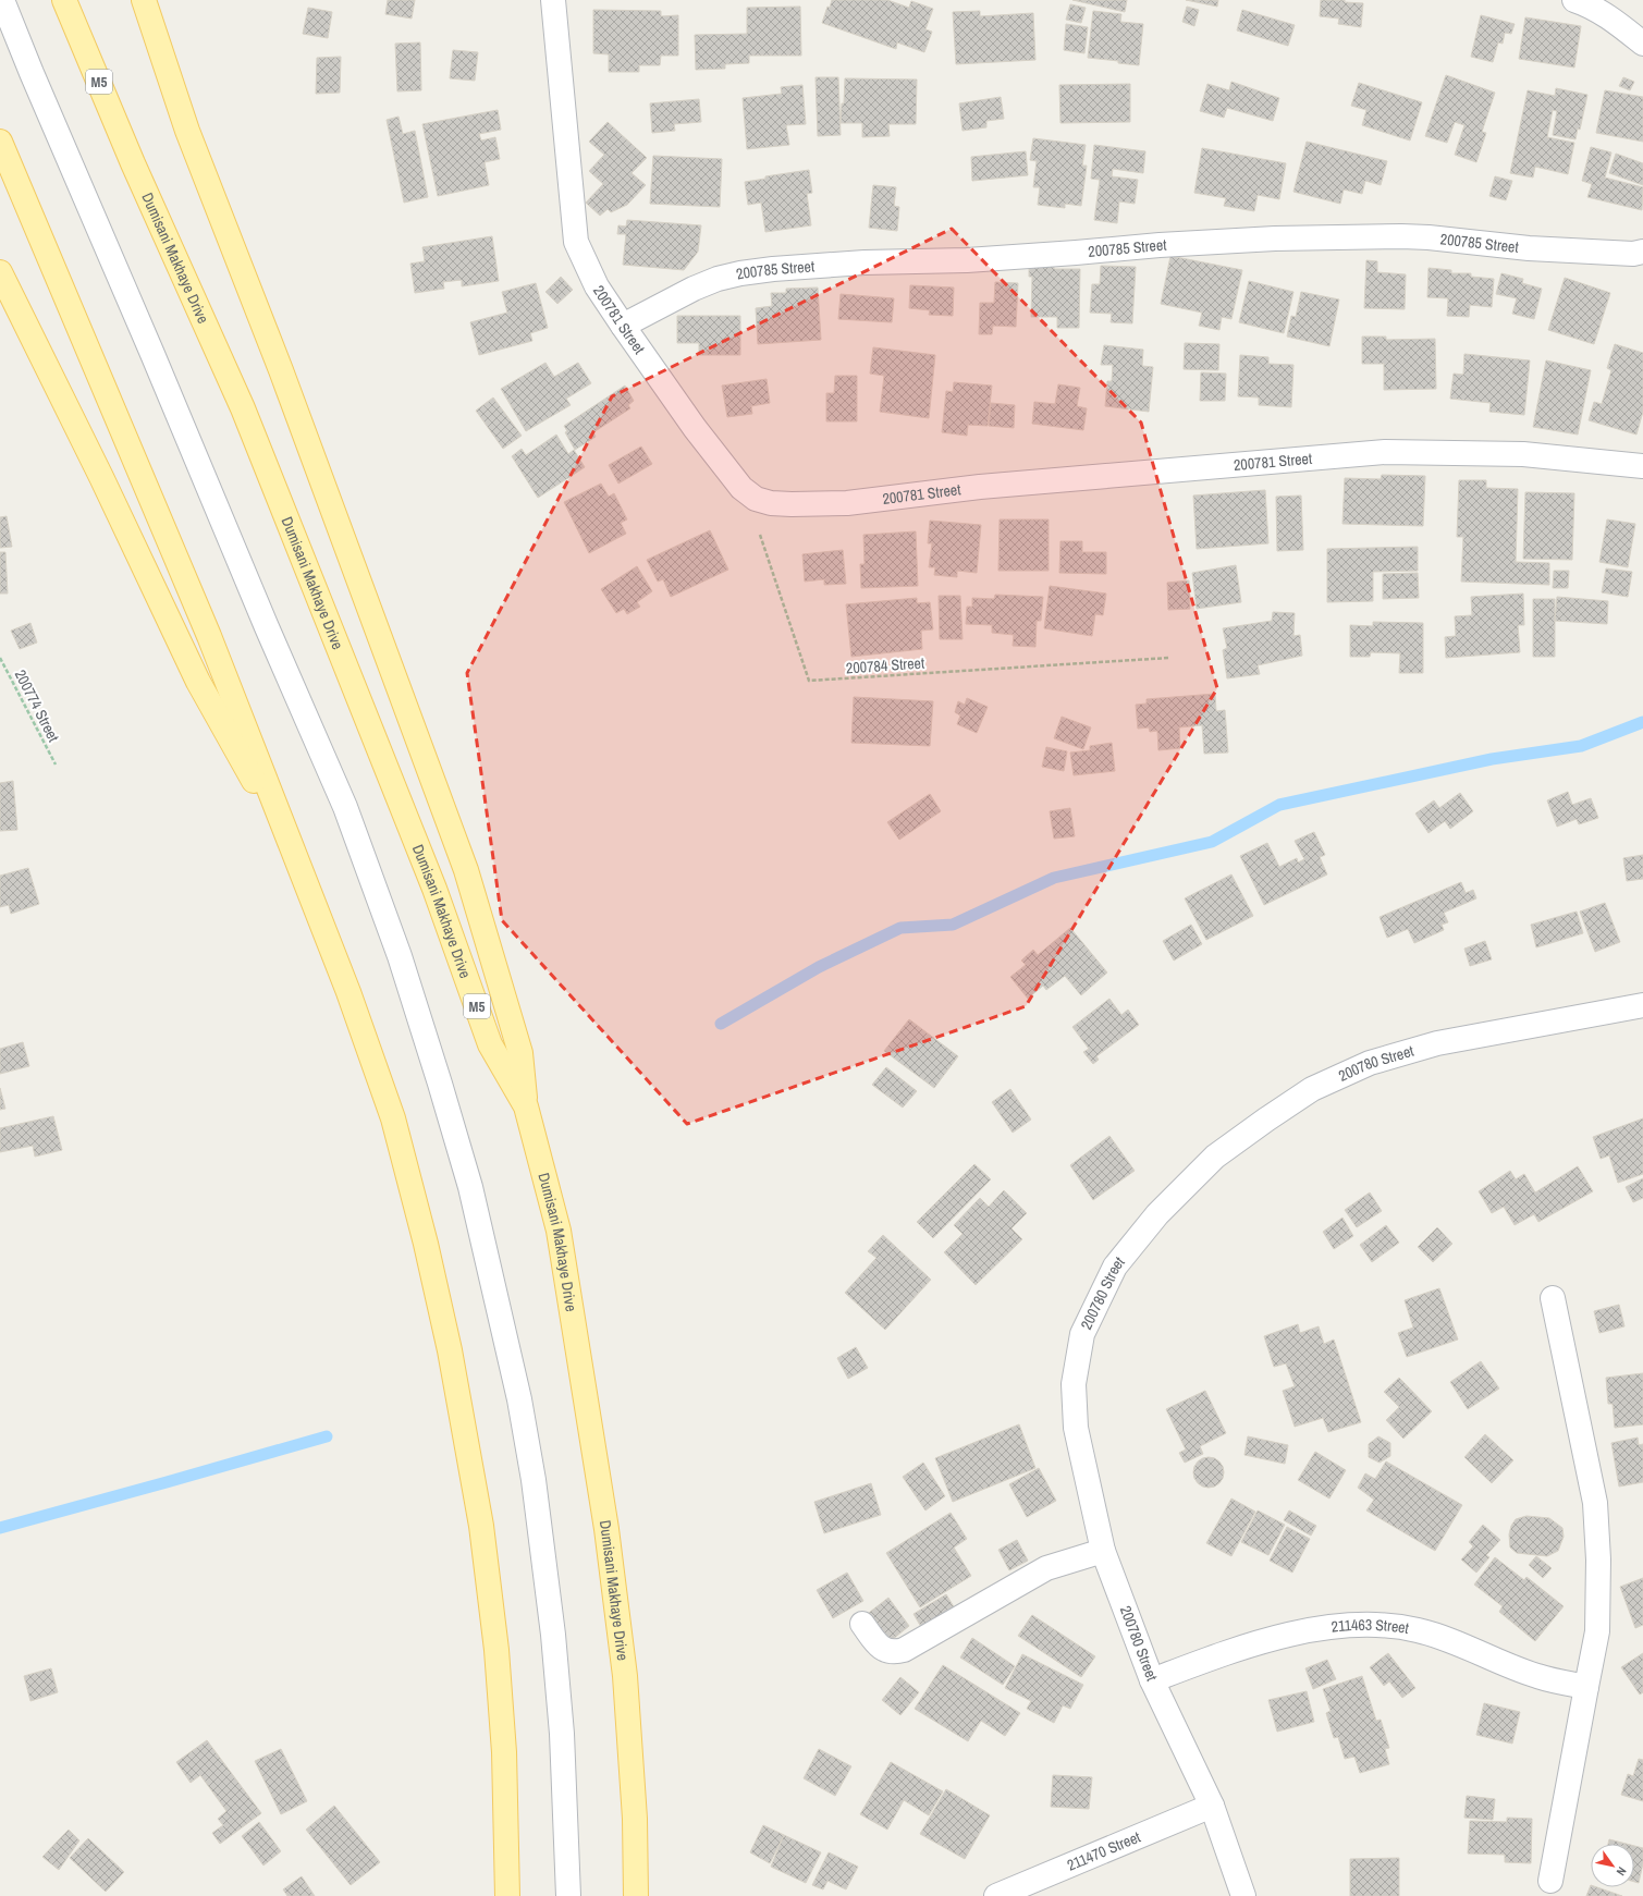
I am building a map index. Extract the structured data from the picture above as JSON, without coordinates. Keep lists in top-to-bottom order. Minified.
{"streets":{"main road":["M5","Dumisani Makhaye Drive"],"street":["200785 Street","200781 Street","200780 Street","211463 Street","211470 Street"],"path":["200784 Street","200774 Street"]},"crossings":[["200785 Street","200781 Street"],["200781 Street","200784 Street"],["200780 Street","211463 Street"],["200780 Street","211470 Street"]],"north":"bottom right"}
